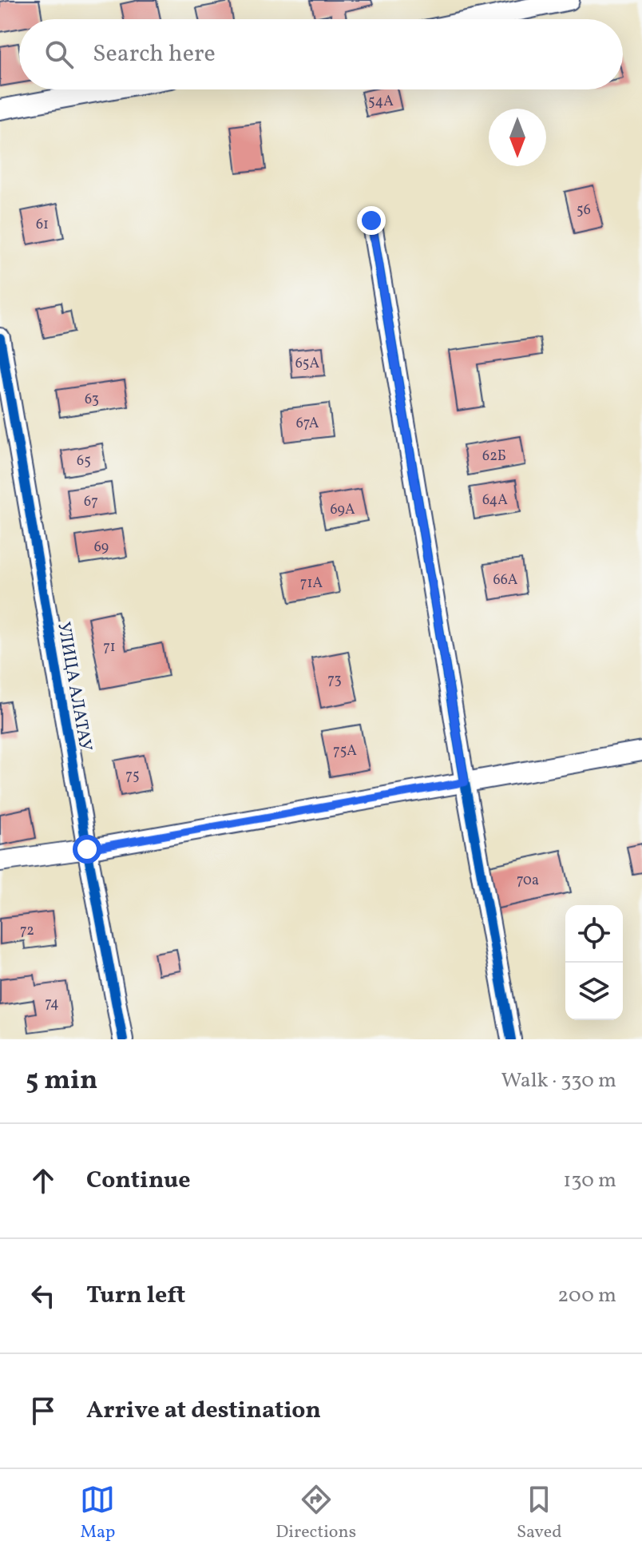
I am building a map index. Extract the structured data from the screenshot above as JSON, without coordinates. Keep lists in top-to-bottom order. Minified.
{"streets":{"street":["УЛИЦА АЛАТАУ"]},"house_numbers":["54А","56","61","65А","63","67А","62Б","65","64А","67","69А","69","66А","71А","71","73","75А","75","70а","72","74"],"north":"bottom","page":{"search":"Search here","heading":["5 min","Walk · 330 m"],"list":[["Continue","130 m"],["Turn left","200 m"],"Arrive at destination"],"nav":["Map","Directions","Saved"]}}
